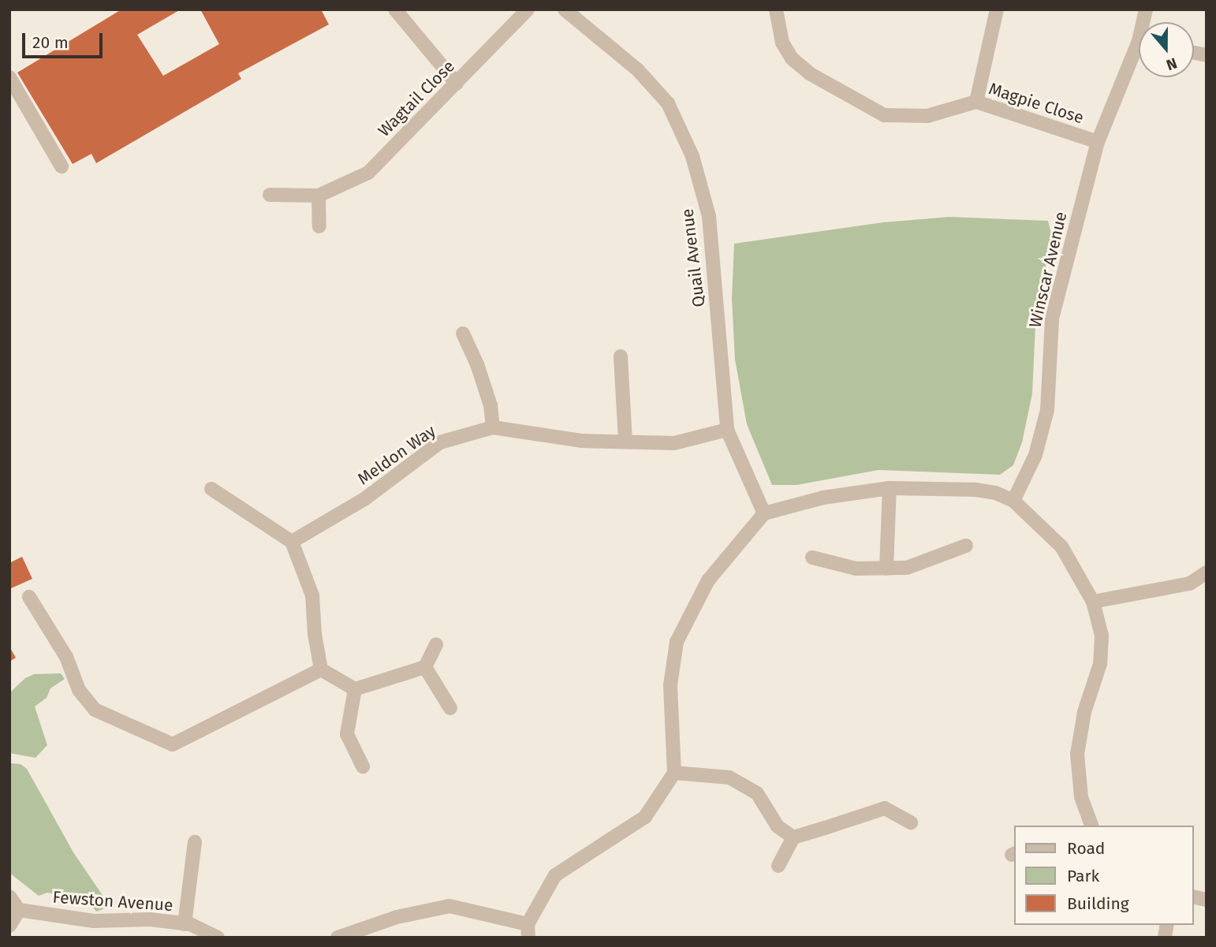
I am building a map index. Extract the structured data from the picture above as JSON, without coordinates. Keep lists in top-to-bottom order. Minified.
{"streets":{"street":["Wagtail Close","Magpie Close","Quail Avenue","Winscar Avenue","Meldon Way","Fewston Avenue"]},"crossings":[["Magpie Close","Winscar Avenue"],["Quail Avenue","Meldon Way"]],"legend":["Road","Park","Building"],"scale_bar":"20 m","north":"bottom"}
